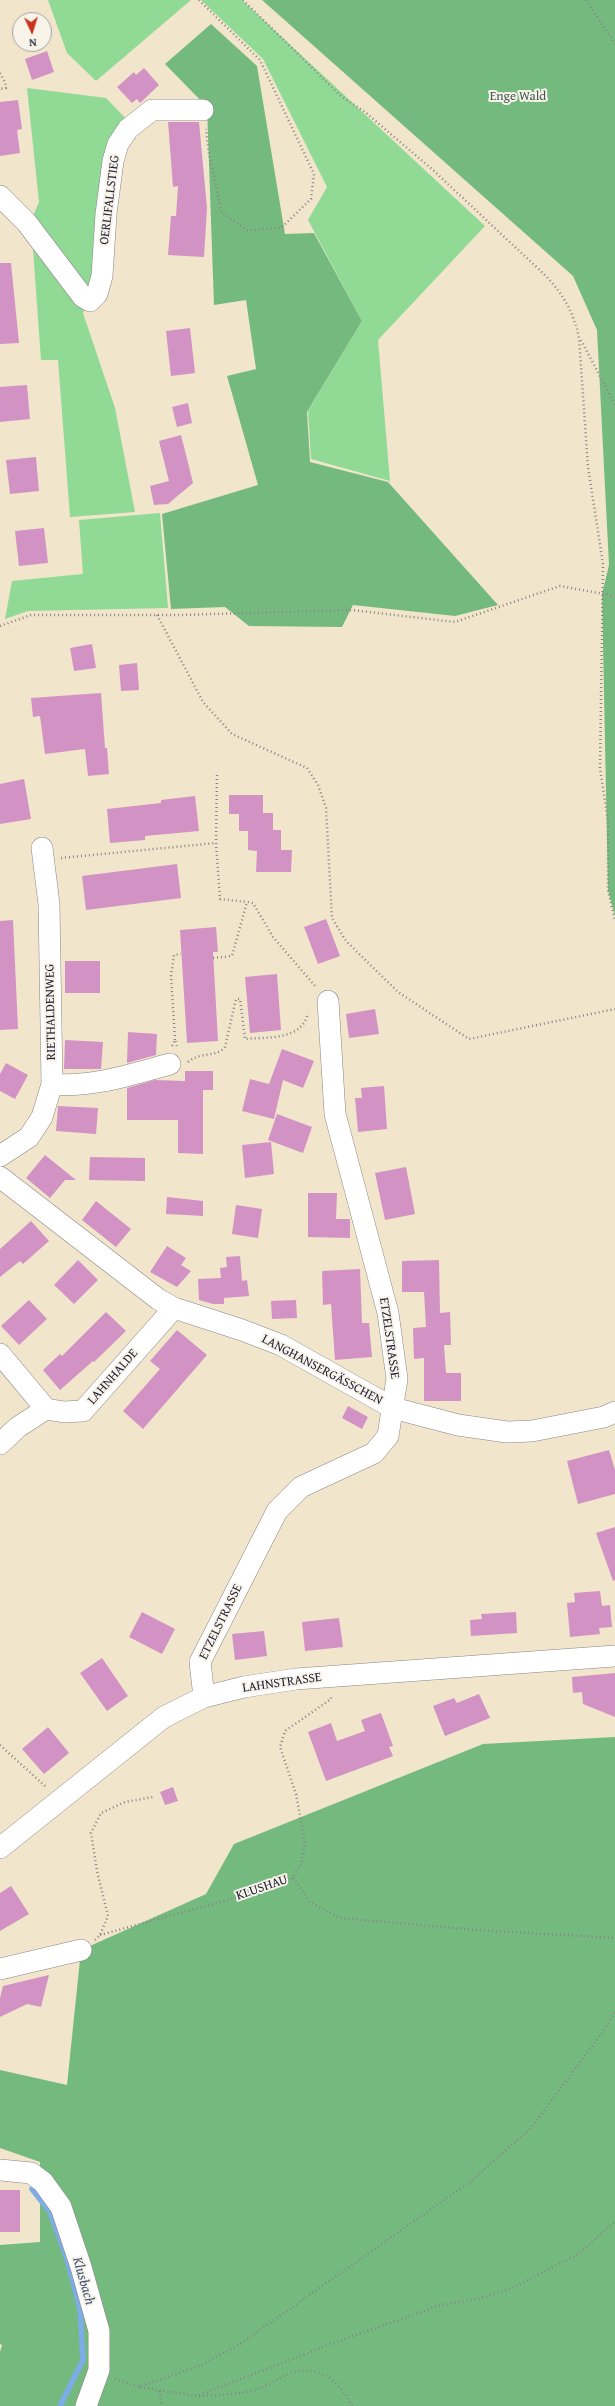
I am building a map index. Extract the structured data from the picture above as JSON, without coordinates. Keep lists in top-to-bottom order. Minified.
{"streets":{"street":["OERLIFALLSTIEG","RIETHALDENWEG","ETZELSTRASSE","LANGHANSERGÄSSCHEN","LAHNHALDE","LAHNSTRASSE"],"path":["KLUSHAU"]},"crossings":[["ETZELSTRASSE","LANGHANSERGÄSSCHEN"],["ETZELSTRASSE","LAHNSTRASSE"],["LANGHANSERGÄSSCHEN","LAHNHALDE"],["LAHNSTRASSE","KLUSHAU"]],"water":["Klusbach"],"parks":["Enge Wald"],"north":"bottom"}
